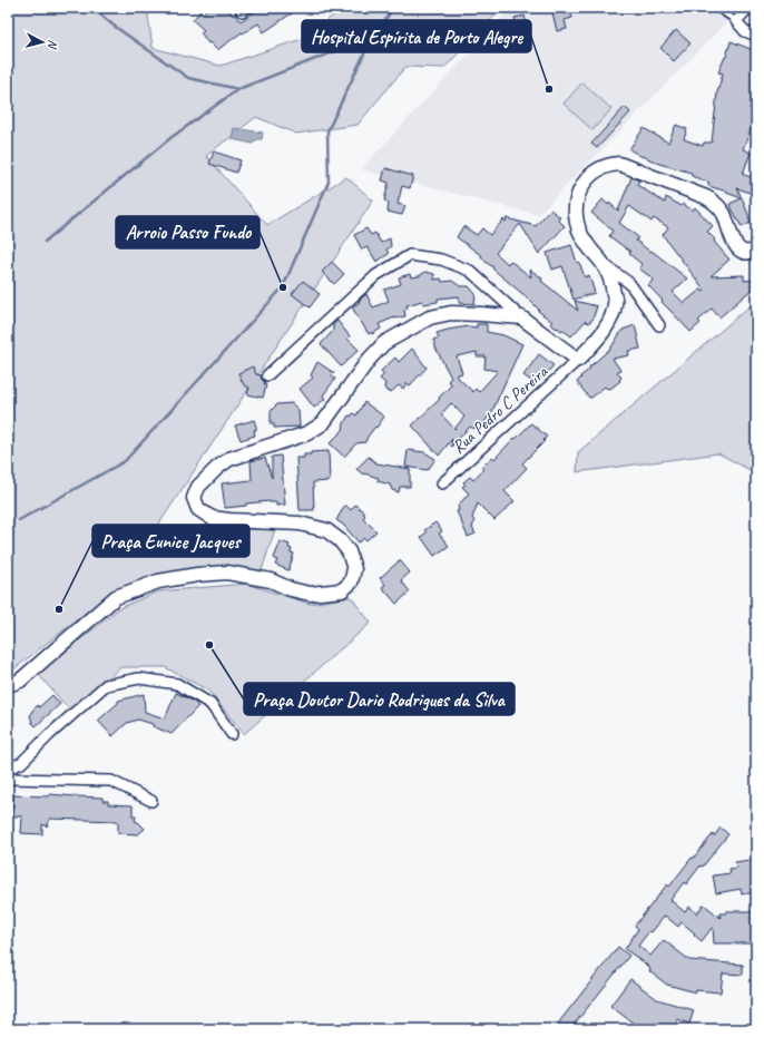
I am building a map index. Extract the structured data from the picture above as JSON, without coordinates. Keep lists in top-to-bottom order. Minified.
{"streets":{"street":["Rua Pedro C Pereira"]},"places":["Hospital Espírita de Porto Alegre","Arroio Passo Fundo","Praça Eunice Jacques","Praça Doutor Dario Rodrigues da Silva"],"north":"right"}
